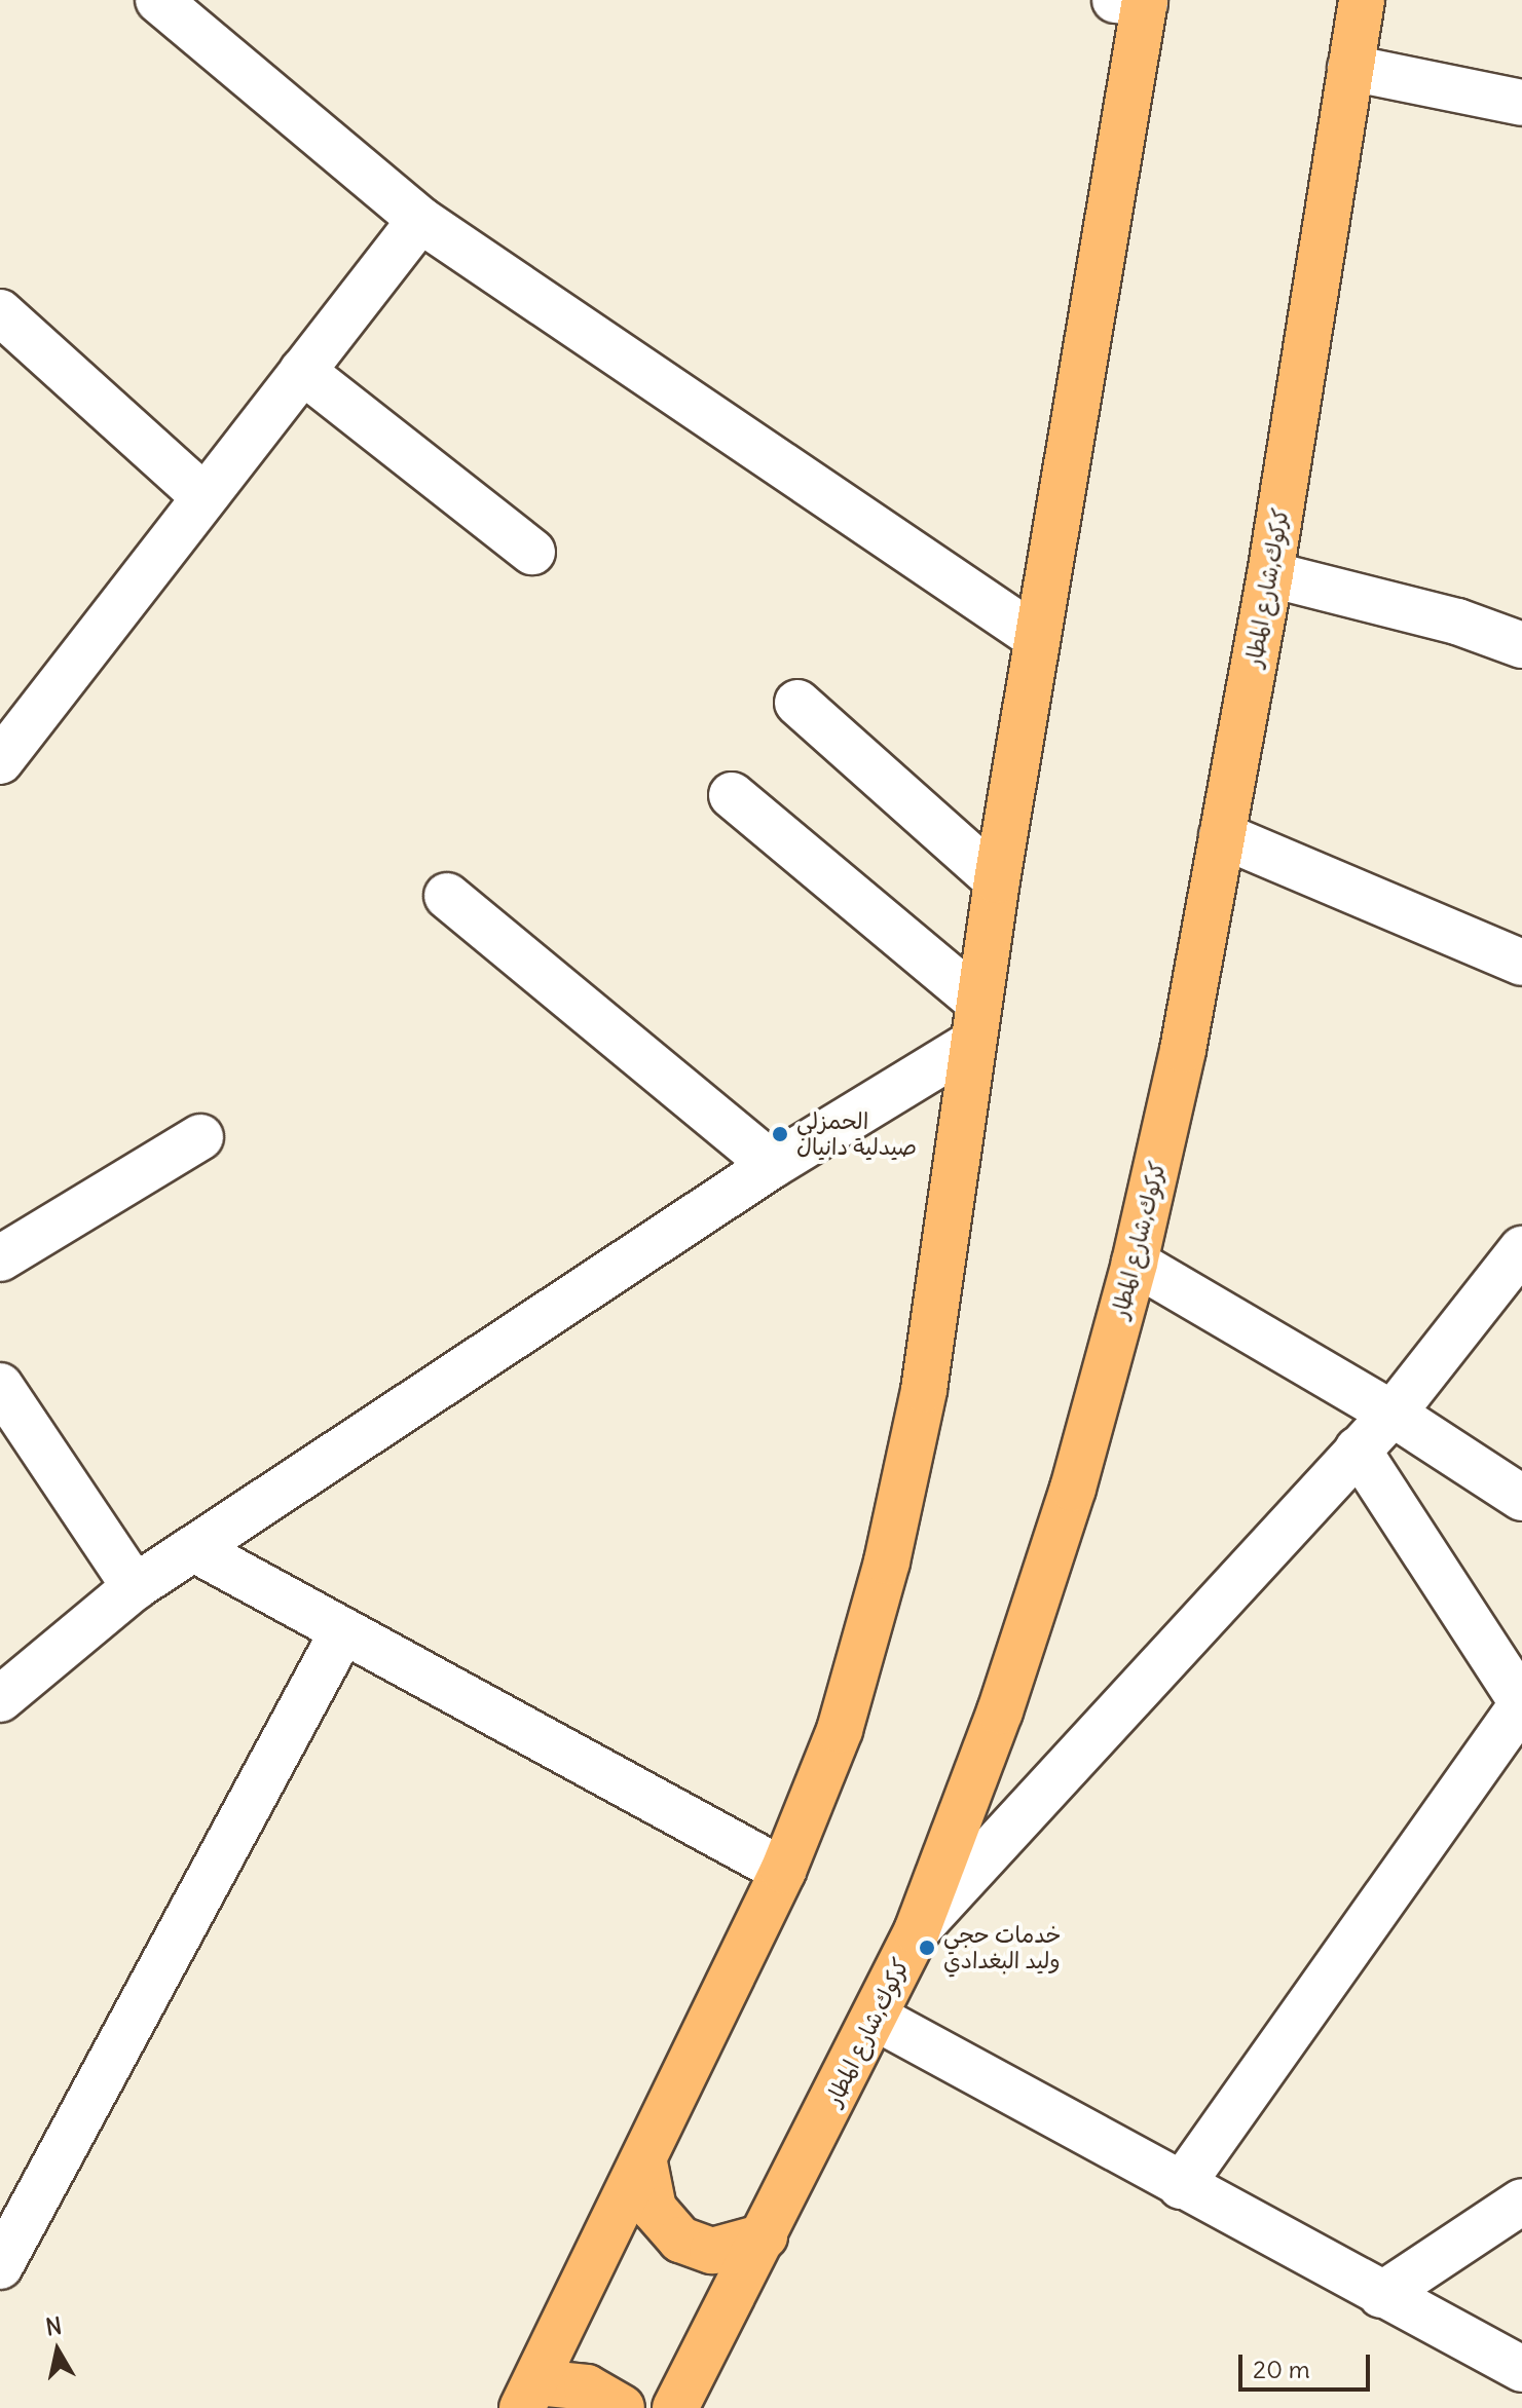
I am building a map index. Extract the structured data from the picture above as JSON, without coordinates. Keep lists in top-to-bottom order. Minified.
{"streets":{"highway":["كركوك,شارع المطار"]},"places":["الحمزلي صيدلية دانيال","خدمات حجي وليد البغدادي"],"scale_bar":"20 m","north":"top"}
